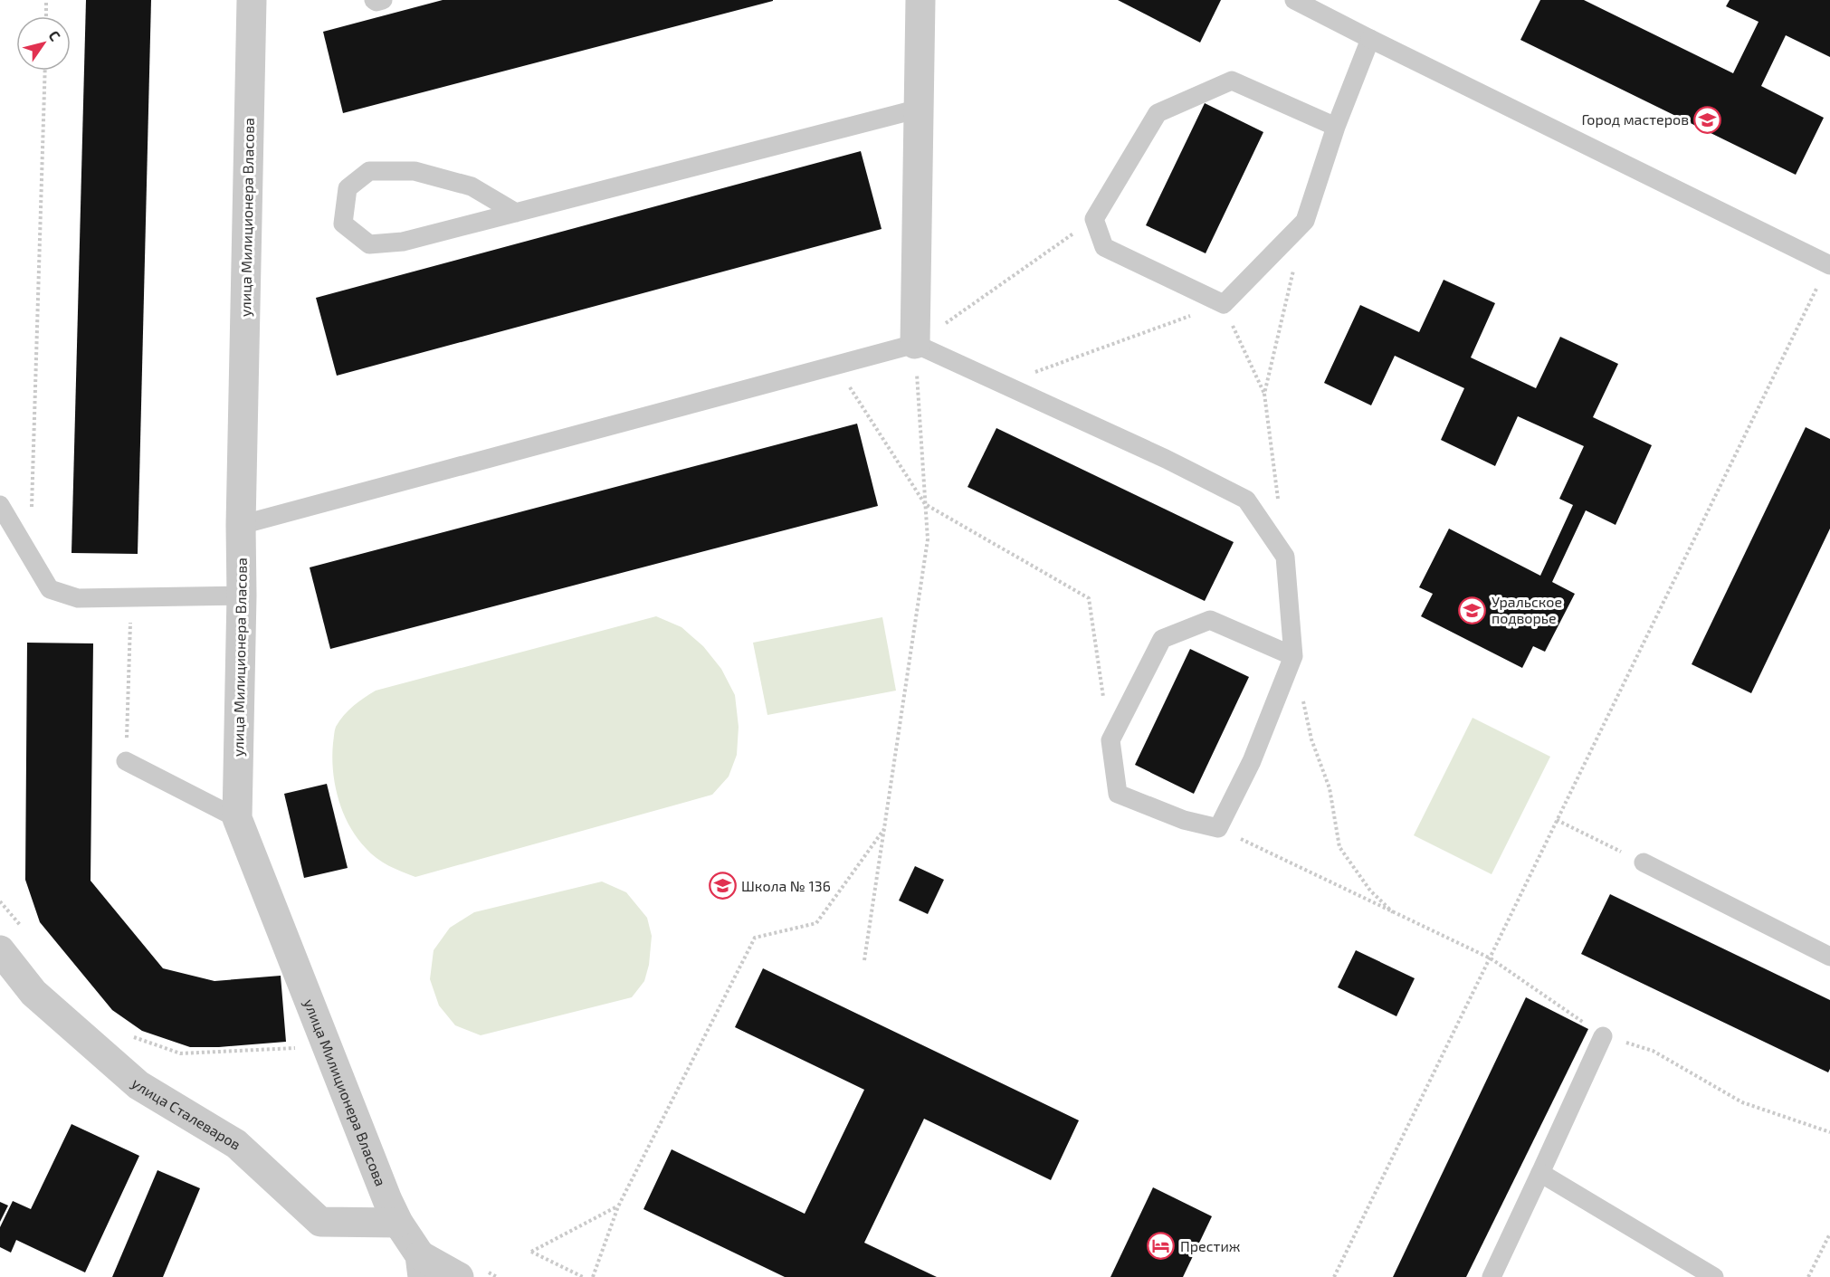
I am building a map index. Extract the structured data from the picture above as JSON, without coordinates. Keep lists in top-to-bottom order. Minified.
{"streets":{"street":["улица Милиционера Власова","улица Сталеваров"]},"crossings":[["улица Милиционера Власова","улица Сталеваров"]],"places":{"school or university":["Город мастеров","Уральское подворье","Школа № 136"],"hotel":["Престиж"]},"north":"top right"}
